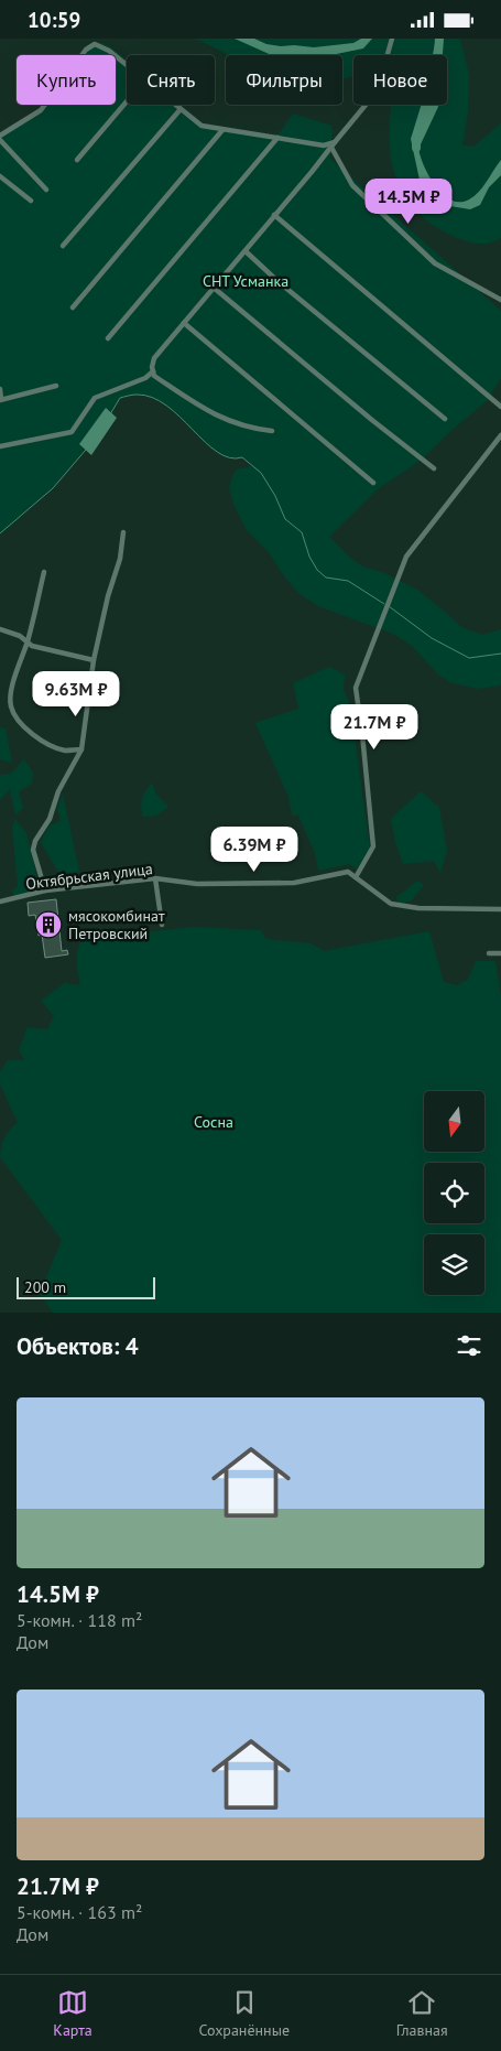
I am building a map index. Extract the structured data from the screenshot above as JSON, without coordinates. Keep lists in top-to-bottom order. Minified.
{"streets":{"street":["Октябрьская улица"]},"parks":["СНТ Усманка","Сосна"],"places":{"building":["мясокомбинат Петровский"]},"scale_bar":"200 m","north":"bottom","page":{"status":"10:59","chip":["Купить","Снять","Фильтры","Новое"],"price":["14.5M ₽","9.63M ₽","21.7M ₽","6.39M ₽"],"scale":"200 m","heading":"Объектов: 4","list":[{"name":"14.5M ₽","note":"5-комн. · 118 m² · Дом"},{"name":"21.7M ₽","note":"5-комн. · 163 m² · Дом"}],"tabs":["Карта","Сохранённые","Главная"]}}
